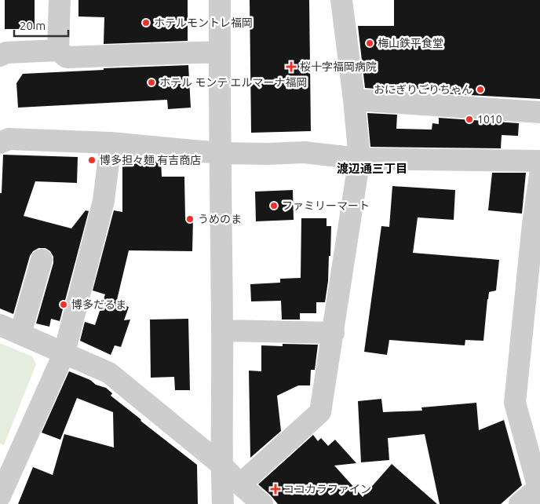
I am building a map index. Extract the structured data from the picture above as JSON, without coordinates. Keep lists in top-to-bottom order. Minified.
{"districts":["渡辺通三丁目"],"places":{"other":["ホテルモントレ福岡","梅山鉄平食堂","ホテル モンテ エルマーナ福岡","おにぎりごりちゃん","1010","博多担々麺 有吉商店","ファミリーマート","うめのま","博多だるま"],"health":["桜十字福岡病院","ココカラファイン"]},"scale_bar":"20 m"}
